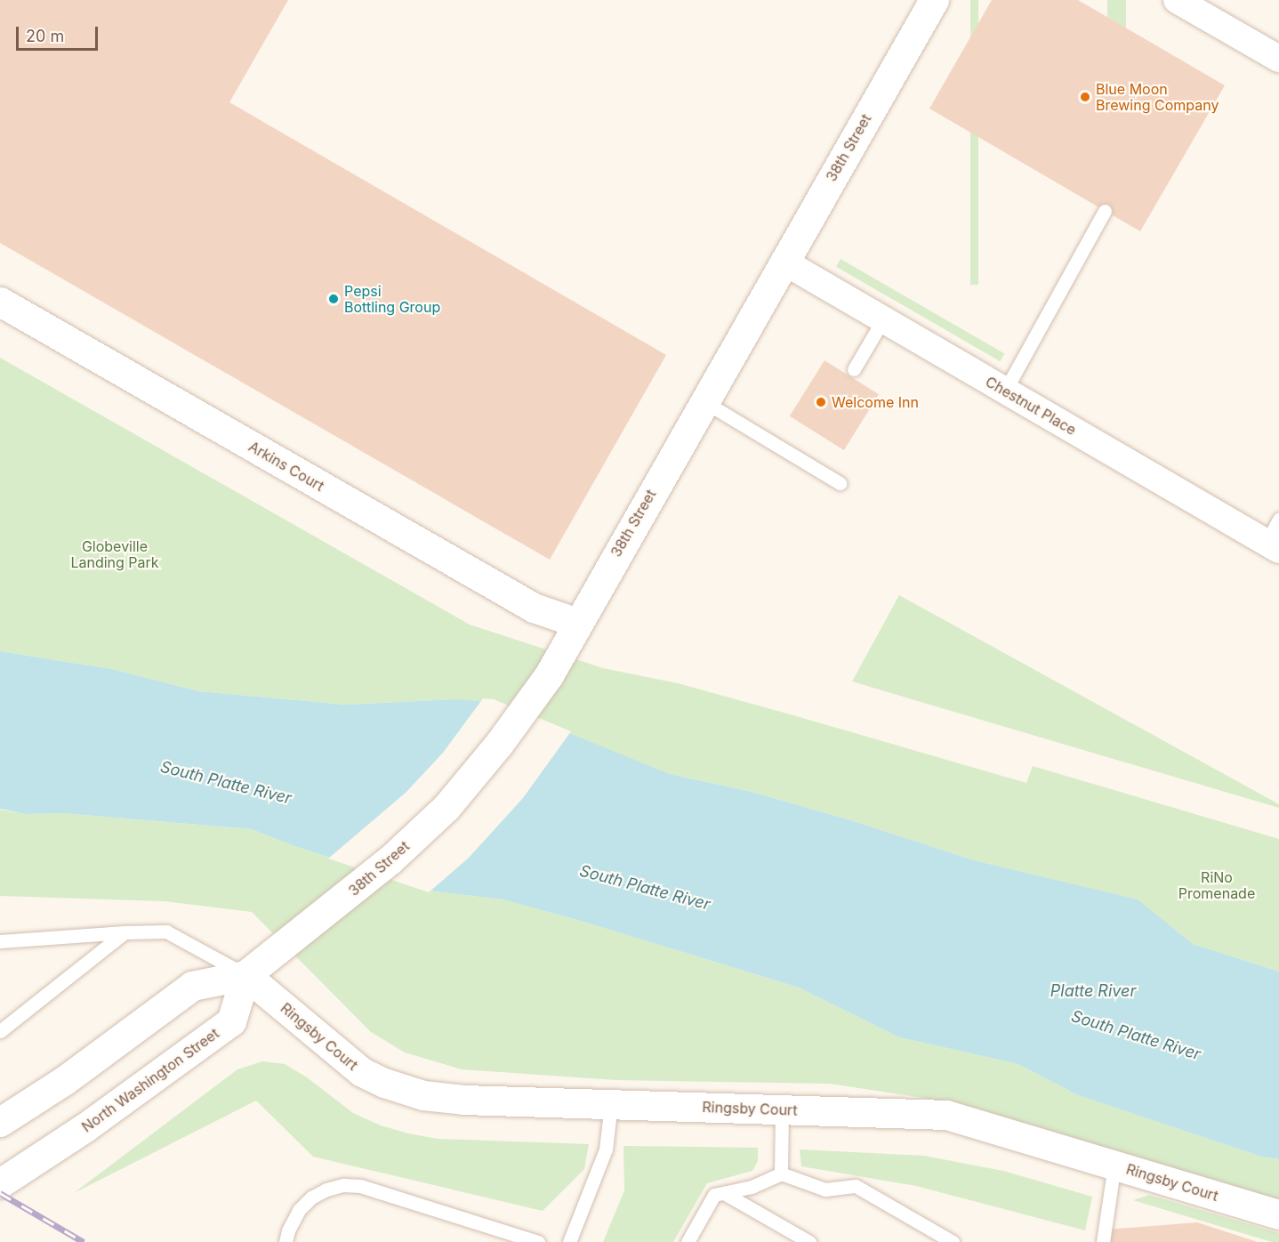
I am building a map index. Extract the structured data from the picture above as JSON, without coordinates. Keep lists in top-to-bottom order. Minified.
{"streets":{"main road":["38th Street","Arkins Court","Ringsby Court","North Washington Street"],"street":["Chestnut Place"]},"crossings":[["38th Street","Chestnut Place"],["38th Street","Arkins Court"],["38th Street","Ringsby Court"],["38th Street","North Washington Street"],["Ringsby Court","North Washington Street"]],"water":["South Platte River","Platte River"],"parks":["Globeville Landing Park","RiNo Promenade"],"places":["Blue Moon Brewing Company","Pepsi Bottling Group","Welcome Inn"],"scale_bar":"20 m"}
